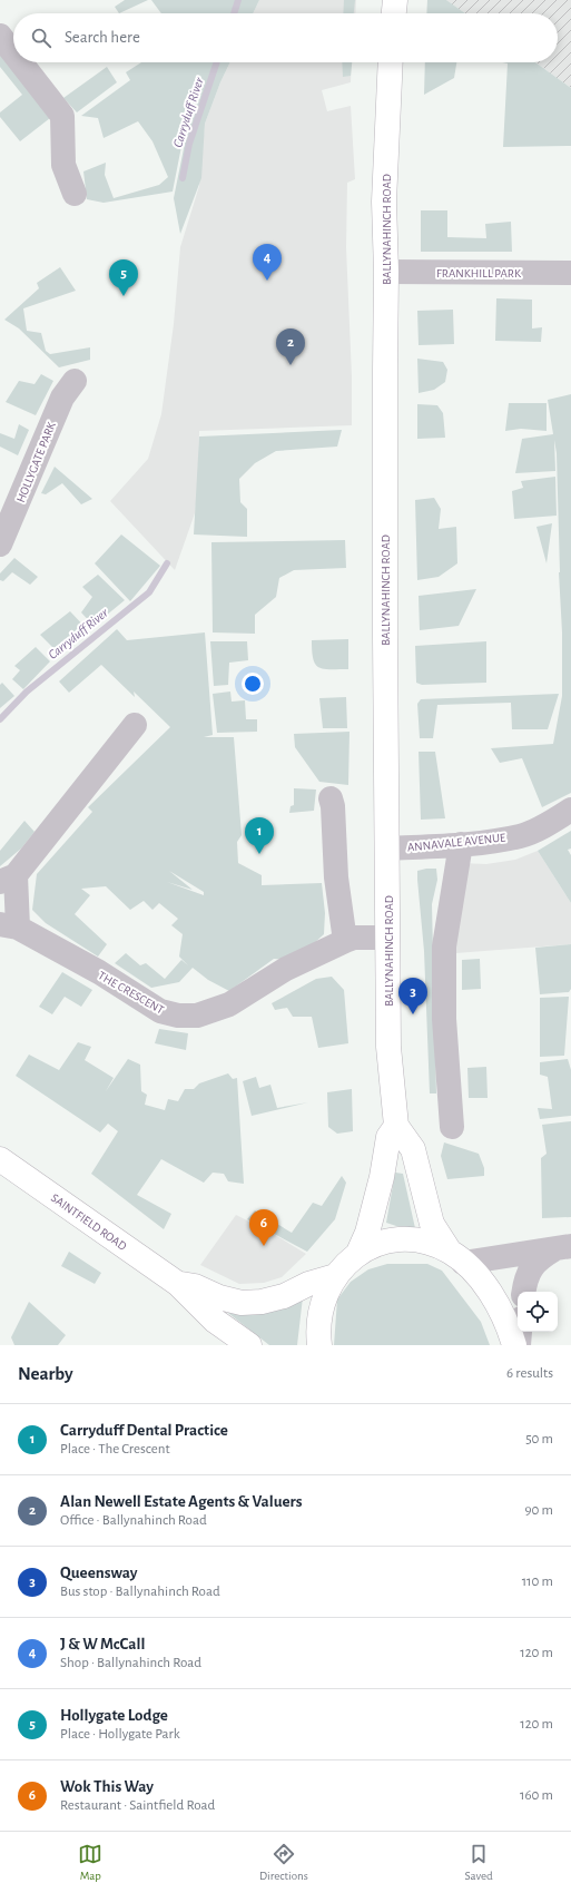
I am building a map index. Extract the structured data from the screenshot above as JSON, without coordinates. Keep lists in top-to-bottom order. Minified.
{"streets":{"highway":["BALLYNAHINCH ROAD","SAINTFIELD ROAD"],"street":["FRANKHILL PARK","HOLLYGATE PARK","ANNAVALE AVENUE","THE CRESCENT"]},"crossings":[["BALLYNAHINCH ROAD","FRANKHILL PARK"],["BALLYNAHINCH ROAD","ANNAVALE AVENUE"],["BALLYNAHINCH ROAD","THE CRESCENT"]],"water":["Carryduff River"],"page":{"search":"Search here","pins":["4","5","2","1","3","6"],"heading":["Nearby","6 results"],"list":[{"mark":"1","name":"Carryduff Dental Practice","note":"Place · The Crescent","value":"50 m"},{"mark":"2","name":"Alan Newell Estate Agents & Valuers","note":"Office · Ballynahinch Road","value":"90 m"},{"mark":"3","name":"Queensway","note":"Bus stop · Ballynahinch Road","value":"110 m"},{"mark":"4","name":"J & W McCall","note":"Shop · Ballynahinch Road","value":"120 m"},{"mark":"5","name":"Hollygate Lodge","note":"Place · Hollygate Park","value":"120 m"},{"mark":"6","name":"Wok This Way","note":"Restaurant · Saintfield Road","value":"160 m"}],"nav":["Map","Directions","Saved"]}}
